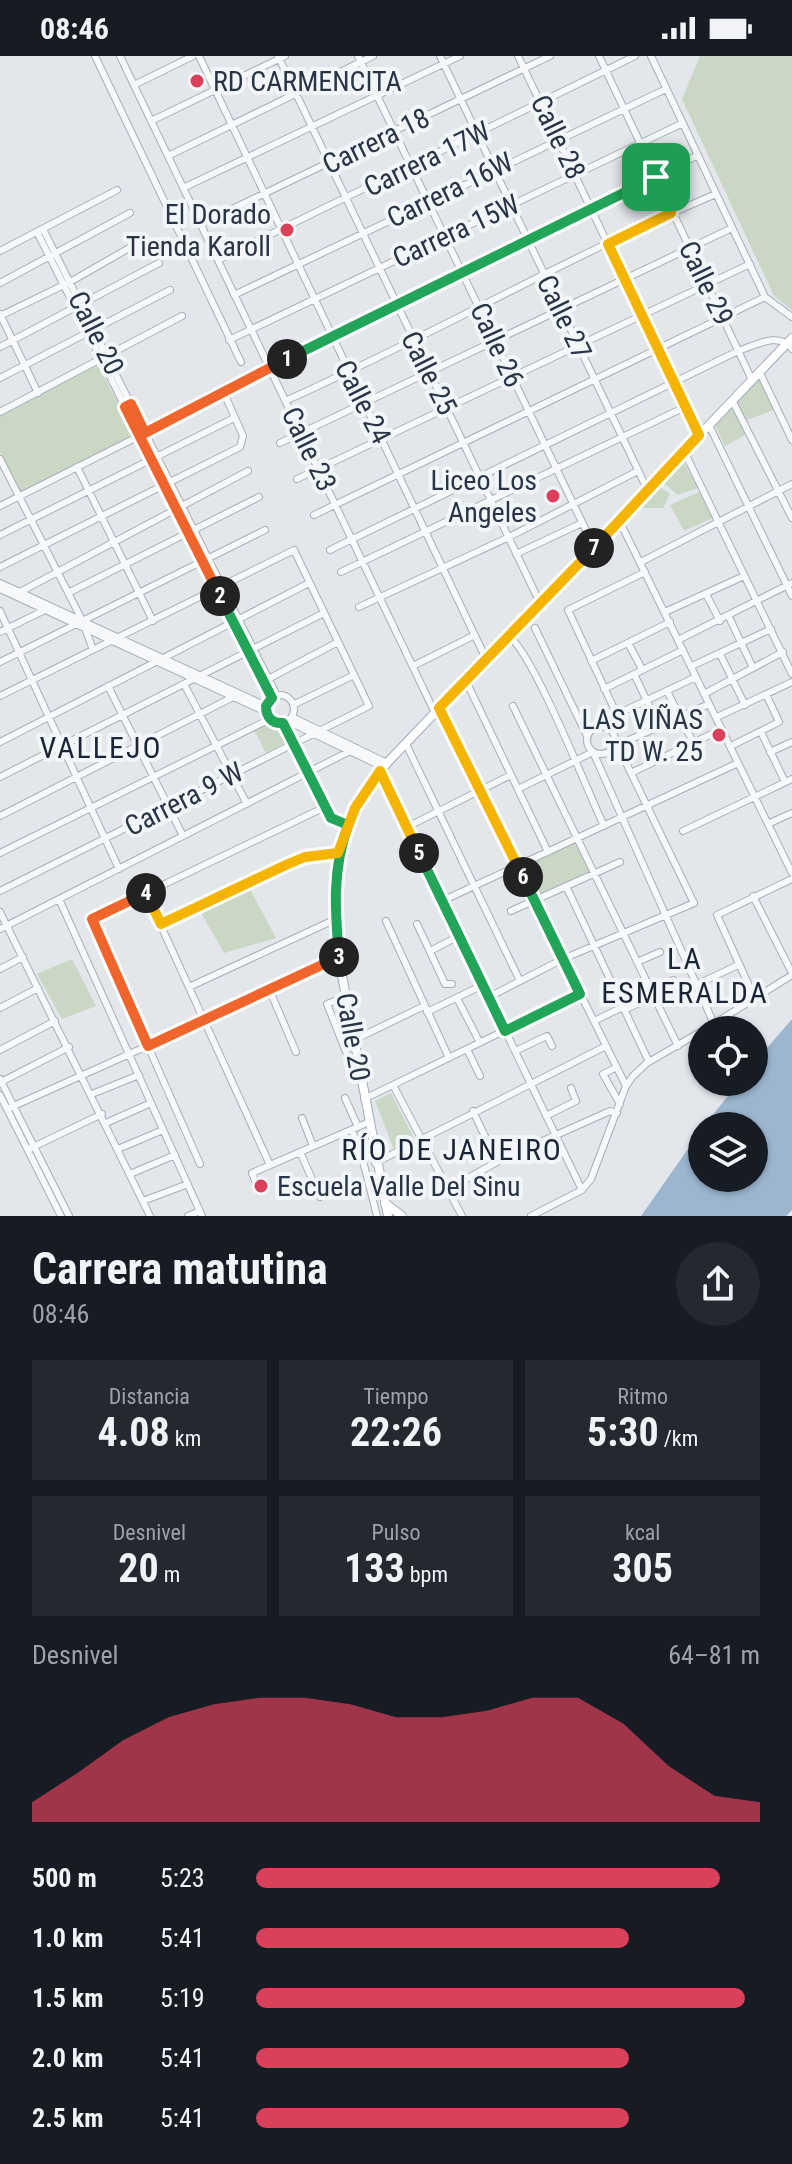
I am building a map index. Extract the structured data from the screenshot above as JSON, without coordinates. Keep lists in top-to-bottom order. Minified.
{"streets":{"main road":["Calle 20"],"street":["Calle 28","Carrera 18","Carrera 17W","Carrera 16W","Carrera 15W","Calle 29","Calle 27","Calle 26","Calle 25","Calle 24","Calle 23","Carrera 9 W"]},"crossings":[["Calle 28","Carrera 18"],["Calle 28","Carrera 17W"],["Calle 28","Carrera 16W"],["Calle 28","Carrera 15W"],["Calle 28","Calle 20"],["Carrera 18","Calle 27"],["Carrera 18","Calle 26"],["Carrera 18","Calle 25"],["Carrera 18","Calle 24"],["Carrera 18","Calle 23"],["Carrera 17W","Calle 29"],["Carrera 17W","Calle 27"],["Carrera 17W","Calle 26"],["Carrera 17W","Calle 25"],["Carrera 17W","Calle 24"],["Carrera 17W","Calle 23"],["Carrera 16W","Calle 29"],["Carrera 16W","Calle 27"],["Carrera 16W","Calle 26"],["Carrera 16W","Calle 25"],["Carrera 16W","Calle 24"],["Carrera 16W","Calle 23"],["Carrera 15W","Calle 29"],["Carrera 15W","Calle 27"],["Carrera 15W","Calle 26"],["Carrera 15W","Calle 25"],["Carrera 15W","Calle 24"],["Carrera 15W","Calle 23"],["Calle 29","Calle 20"],["Calle 27","Calle 20"],["Calle 20","Calle 26"],["Calle 20","Calle 25"],["Calle 20","Calle 24"],["Calle 20","Calle 23"]],"districts":["VALLEJO","LA ESMERALDA","RÍO DE JANEIRO"],"places":["RD CARMENCITA","El Dorado Tienda Karoll","Liceo Los Angeles","LAS VIÑAS TD W. 25","Escuela Valle Del Sinu"],"page":{"status":"08:46","pins":["1","7","2","5","6","4","3"],"heading":["Carrera matutina","08:46"],"stats":[["Distancia","4.08 km"],["Tiempo","22:26"],["Ritmo","5:30 /km"],["Desnivel","20 m"],["Pulso","133 bpm"],["kcal","305"]],"chart":["Desnivel","64–81 m"],"list":[{"name":"500 m","note":"5:23"},{"name":"1.0 km","note":"5:41"},{"name":"1.5 km","note":"5:19"},{"name":"2.0 km","note":"5:41"},{"name":"2.5 km","note":"5:41"}]}}
